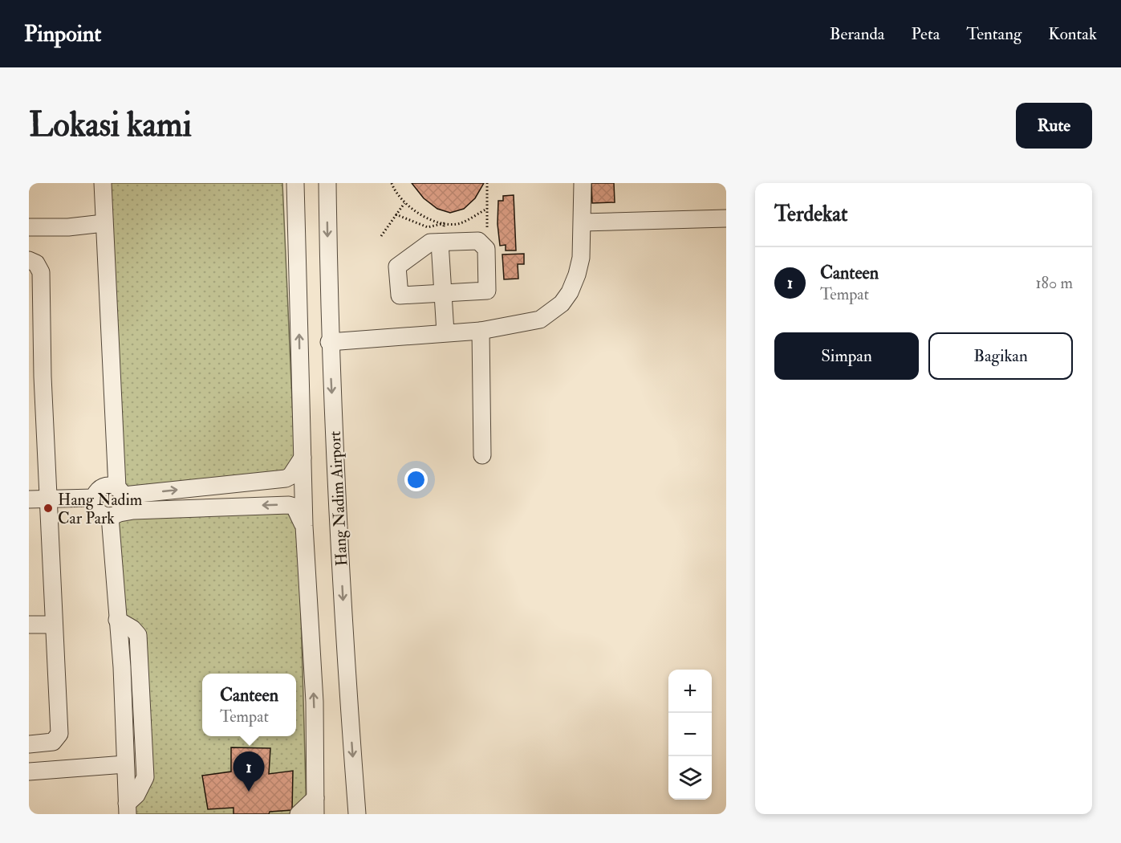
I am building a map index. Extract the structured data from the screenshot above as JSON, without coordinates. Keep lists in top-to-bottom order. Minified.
{"streets":{"street":["Hang Nadim Airport"]},"places":["Hang Nadim Car Park"],"page":{"header":"Pinpoint","nav":["Beranda","Peta","Tentang","Kontak"],"buttons":["Rute",["Simpan","Bagikan"]],"title":"Lokasi kami","heading":"Terdekat","list":[{"mark":"1","name":"Canteen","note":"Tempat","value":"180 m"}],"map_buttons":["+","−"],"popup":["Canteen","Tempat"],"pins":"1"}}
